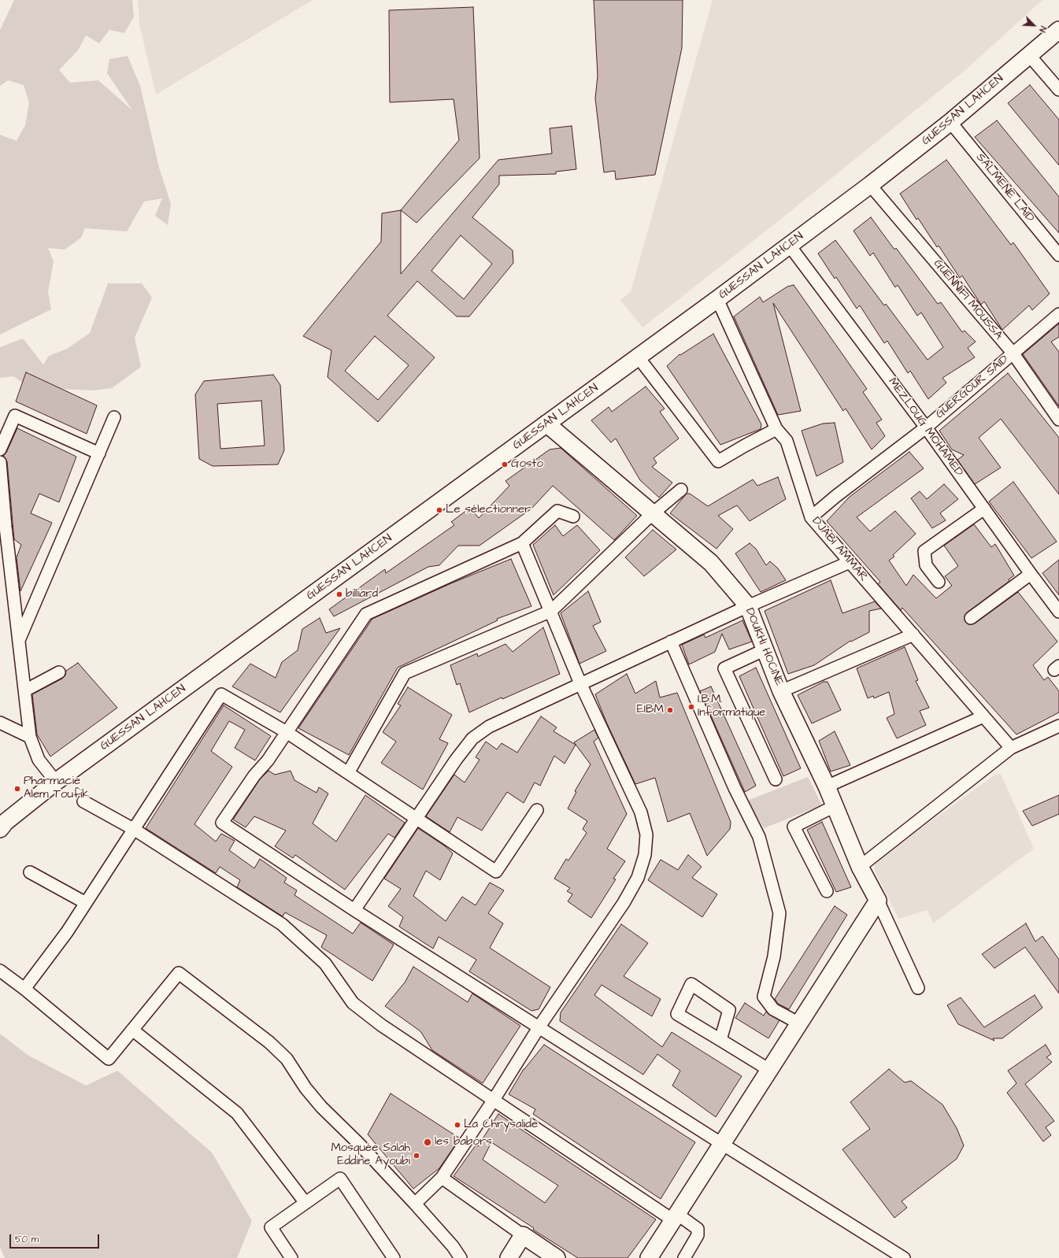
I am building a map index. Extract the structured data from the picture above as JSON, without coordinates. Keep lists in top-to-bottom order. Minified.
{"streets":{"main road":["GUESSAN LAHCEN","DOUKHI HOCINE"],"street":["SALMENE LAID","GUENNIFI MOUSSA","GUERGOUR SAID","MEZLOUG MOHAMED","DJABI AMMAR"]},"crossings":[["GUESSAN LAHCEN","SALMENE LAID"],["GUESSAN LAHCEN","GUENNIFI MOUSSA"],["GUESSAN LAHCEN","MEZLOUG MOHAMED"],["GUESSAN LAHCEN","DJABI AMMAR"],["GUESSAN LAHCEN","DOUKHI HOCINE"],["GUENNIFI MOUSSA","GUERGOUR SAID"],["GUERGOUR SAID","MEZLOUG MOHAMED"],["GUERGOUR SAID","DJABI AMMAR"]],"places":["Gosto","Le sélectionner","billiard","I.B.M. Informatique","EIBM","Pharmacie Alem Toufik","La Chrysalide","les babors","Mosquée Salah Eddine Ayoubi"],"scale_bar":"50 m","north":"bottom right"}
